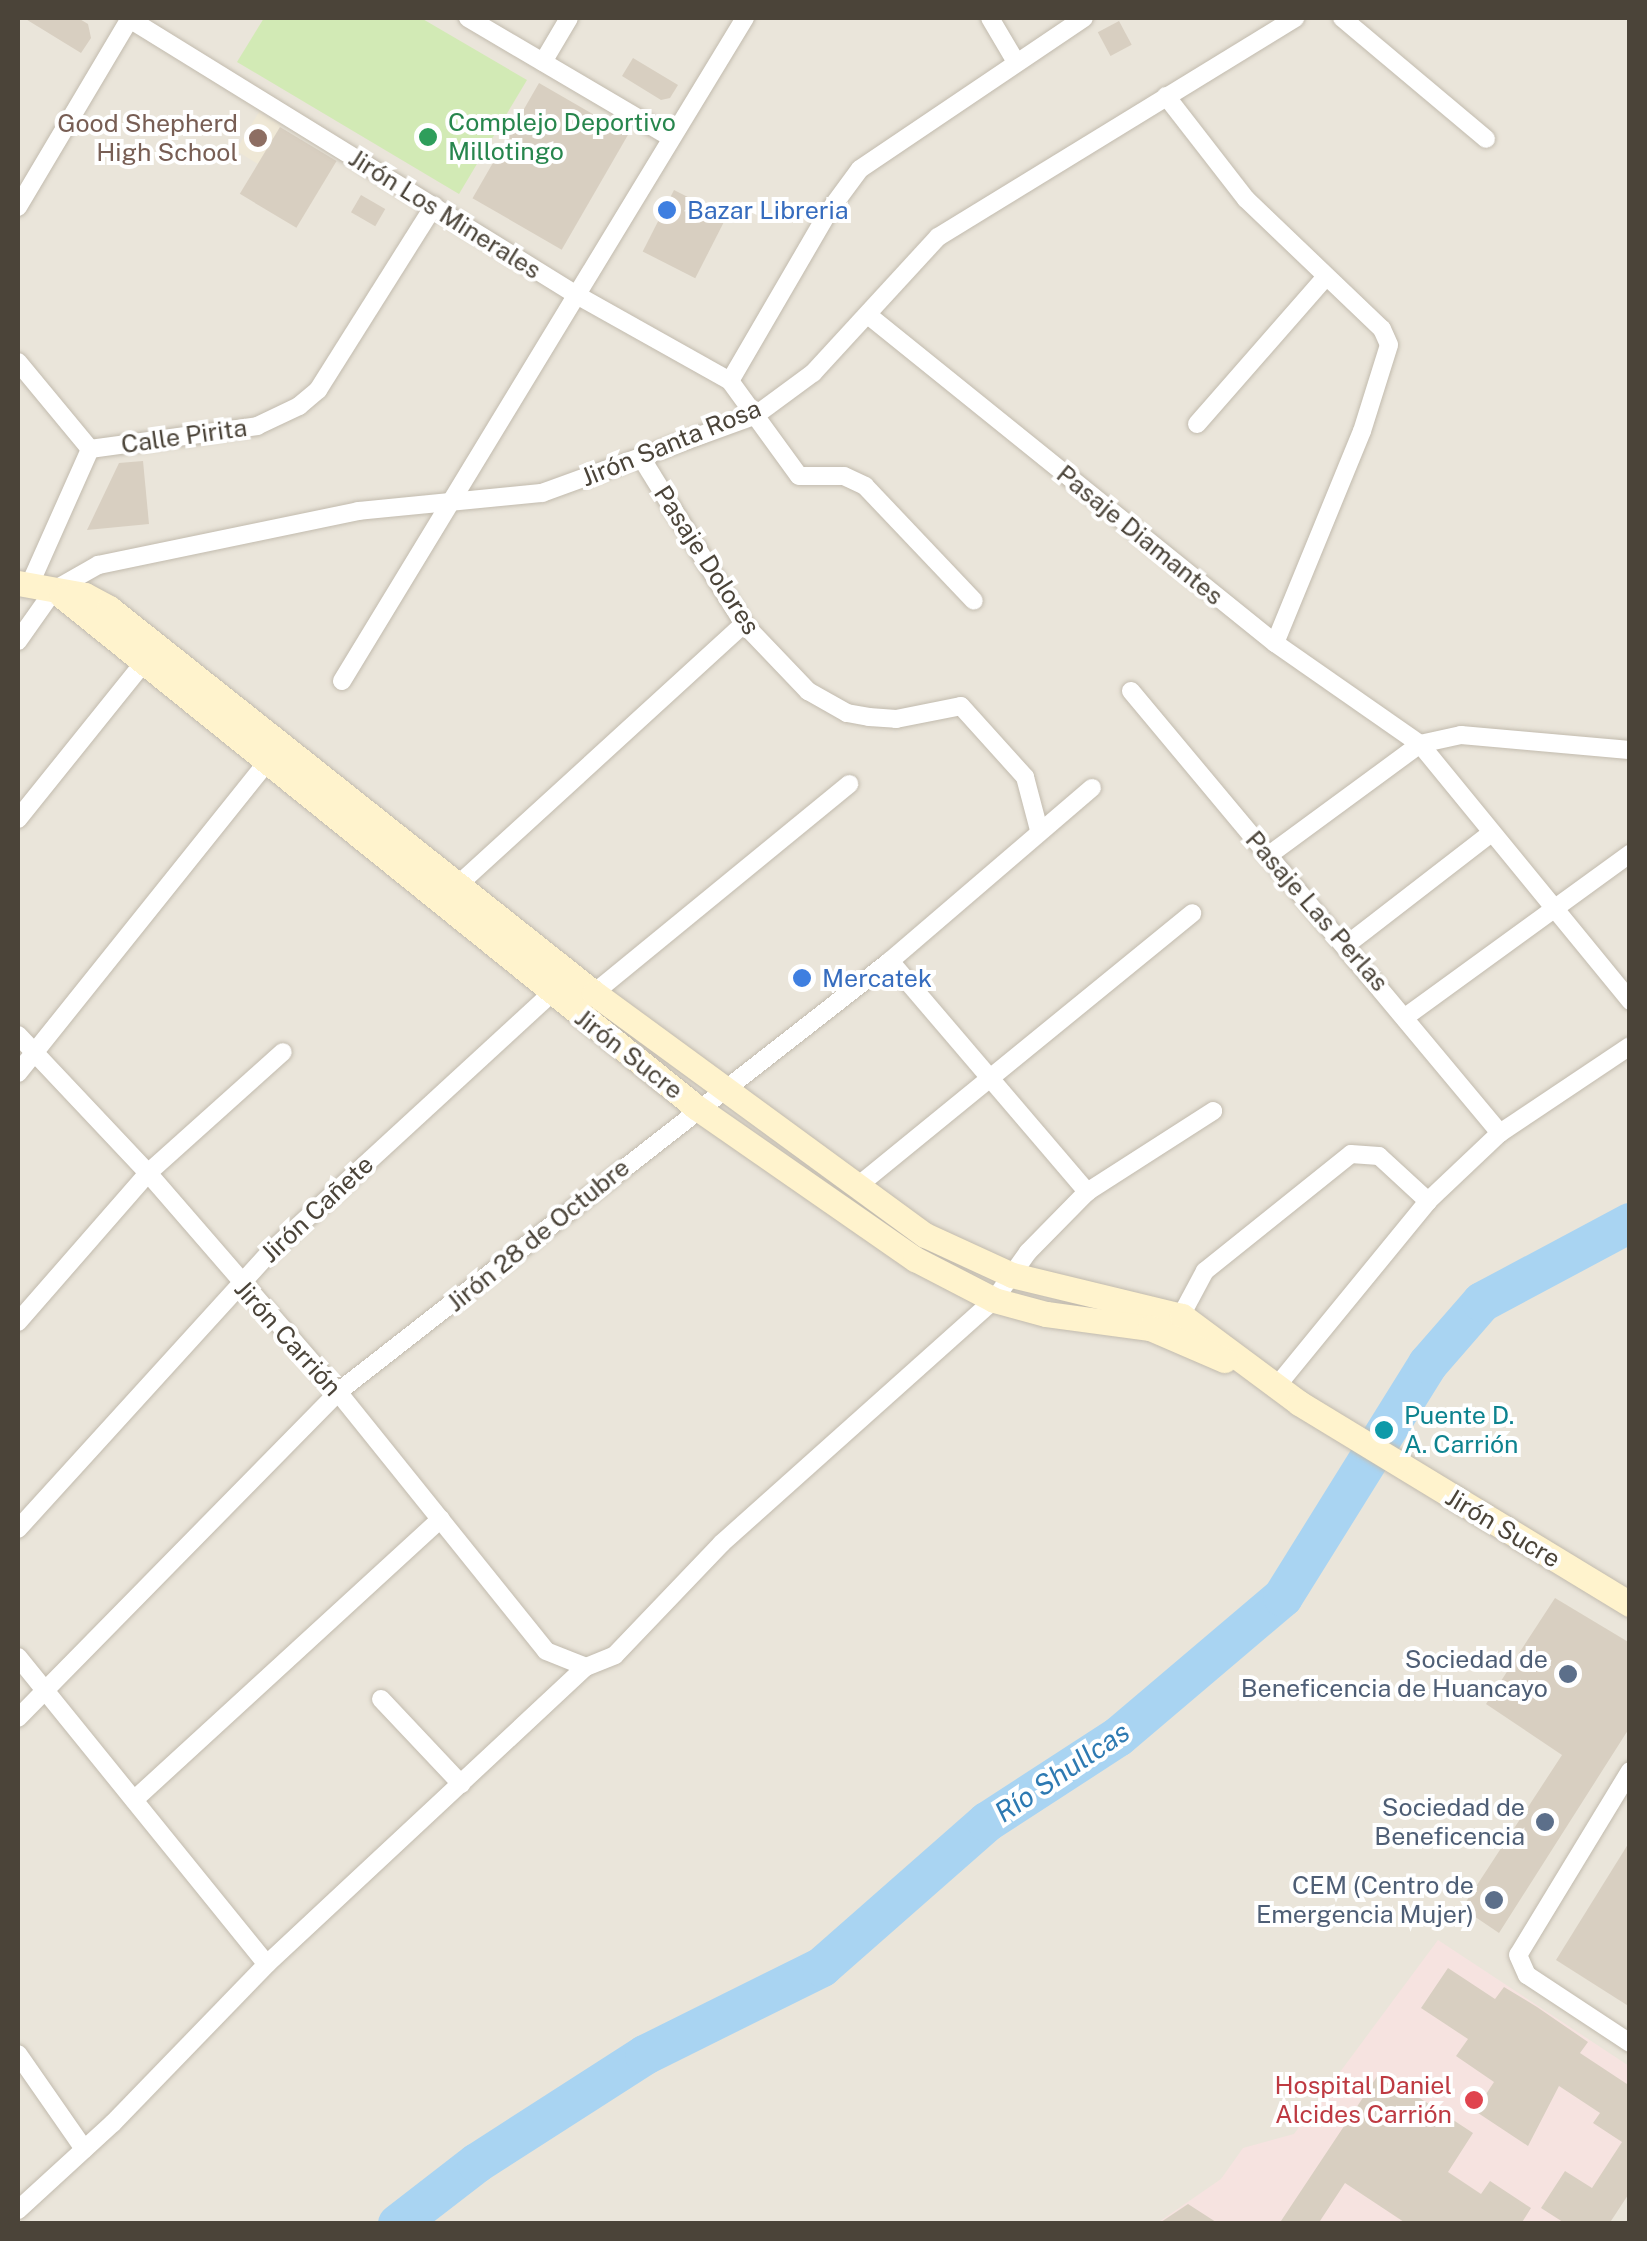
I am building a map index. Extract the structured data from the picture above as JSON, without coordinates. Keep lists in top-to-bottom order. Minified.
{"streets":{"street":["Jirón Los Minerales","Calle Pirita","Jirón Santa Rosa","Pasaje Diamantes","Pasaje Dolores","Pasaje Las Perlas","Jirón Sucre","Jirón Cañete","Jirón 28 de Octubre","Jirón Carrión"]},"crossings":[["Jirón Los Minerales","Calle Pirita"],["Jirón Los Minerales","Jirón Santa Rosa"],["Calle Pirita","Jirón Santa Rosa"],["Calle Pirita","Jirón Sucre"],["Jirón Santa Rosa","Pasaje Diamantes"],["Jirón Santa Rosa","Pasaje Dolores"],["Jirón Santa Rosa","Jirón Sucre"],["Pasaje Dolores","Jirón 28 de Octubre"],["Jirón Sucre","Jirón Cañete"],["Jirón Sucre","Jirón 28 de Octubre"],["Jirón Cañete","Jirón Carrión"],["Jirón 28 de Octubre","Jirón Carrión"]],"water":["Río Shullcas"],"places":["Complejo Deportivo Millotingo","Good Shepherd High School","Bazar Libreria","Mercatek","Puente D. A. Carrión","Sociedad de Beneficencia de Huancayo","Sociedad de Beneficencia","CEM (Centro de Emergencia Mujer)","Hospital Daniel Alcides Carrión"]}
